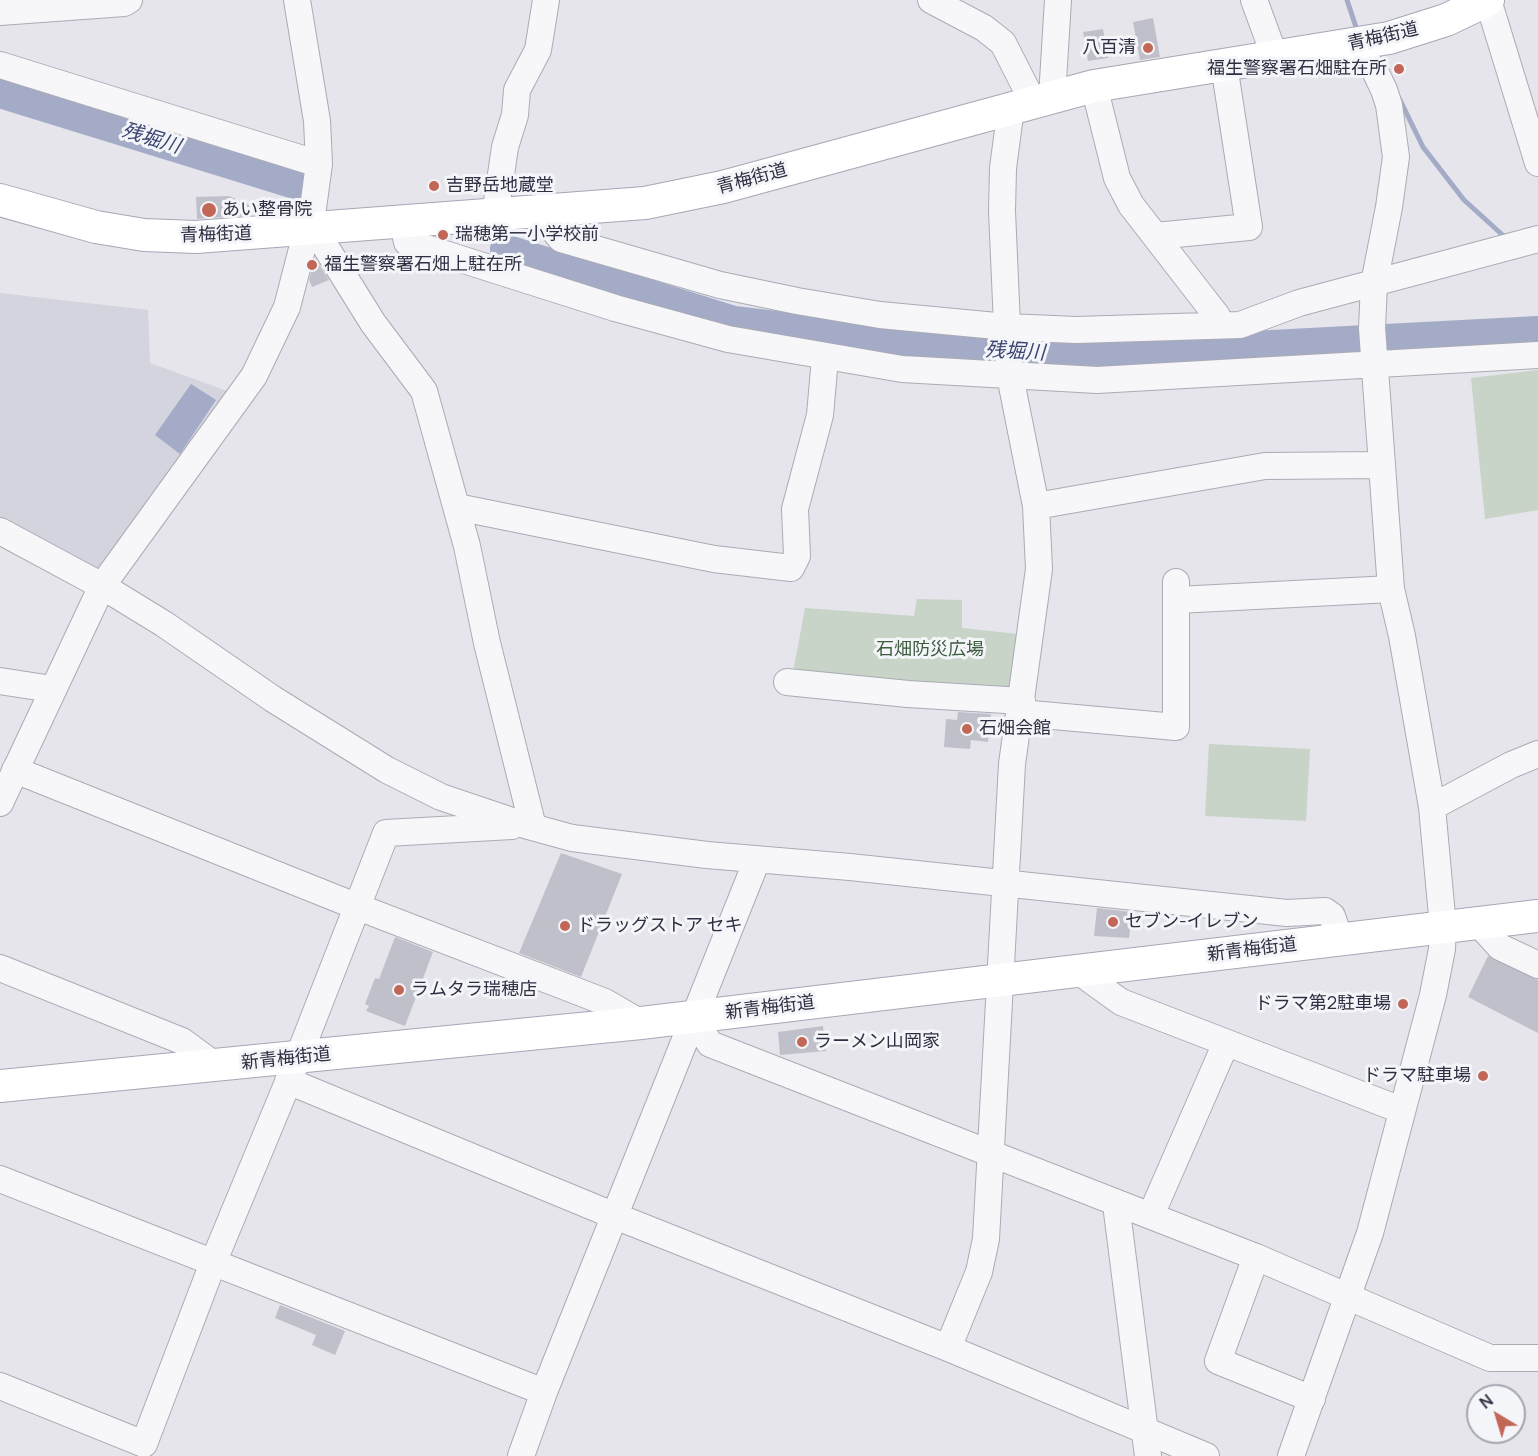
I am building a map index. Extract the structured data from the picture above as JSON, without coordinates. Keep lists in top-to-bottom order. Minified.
{"streets":{"main road":["青梅街道","新青梅街道"]},"water":["残堀川"],"parks":["石畑防災広場"],"places":["八百清","福生警察署石畑駐在所","吉野岳地蔵堂","あい整骨院","瑞穂第一小学校前","福生警察署石畑上駐在所","石畑会館","セブン-イレブン","ドラッグストア セキ","ラムタラ瑞穂店","ドラマ第2駐車場","ラーメン山岡家","ドラマ駐車場"],"north":"top left"}
